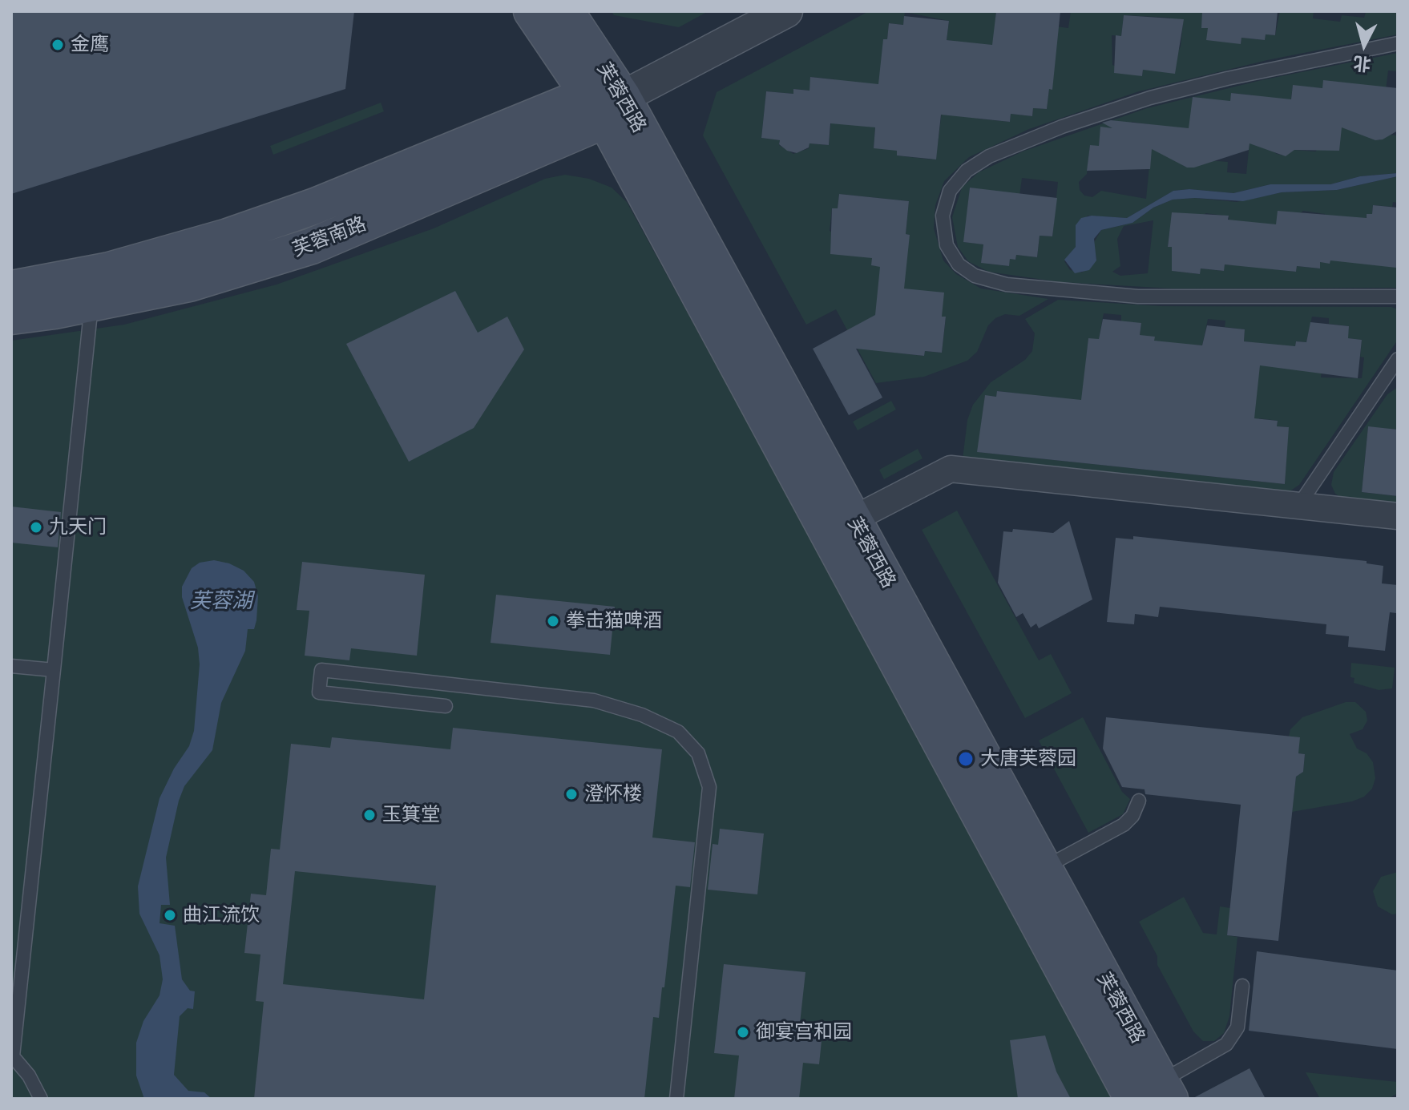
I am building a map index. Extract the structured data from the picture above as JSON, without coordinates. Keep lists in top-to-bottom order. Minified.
{"streets":{"main road":["芙蓉西路","芙蓉南路"]},"crossings":[["芙蓉西路","芙蓉南路"]],"water":["芙蓉湖"],"places":["金鹰","九天门","拳击猫啤酒","大唐芙蓉园","澄怀楼","玉箕堂","曲江流饮","御宴宫和园"],"north":"bottom"}
